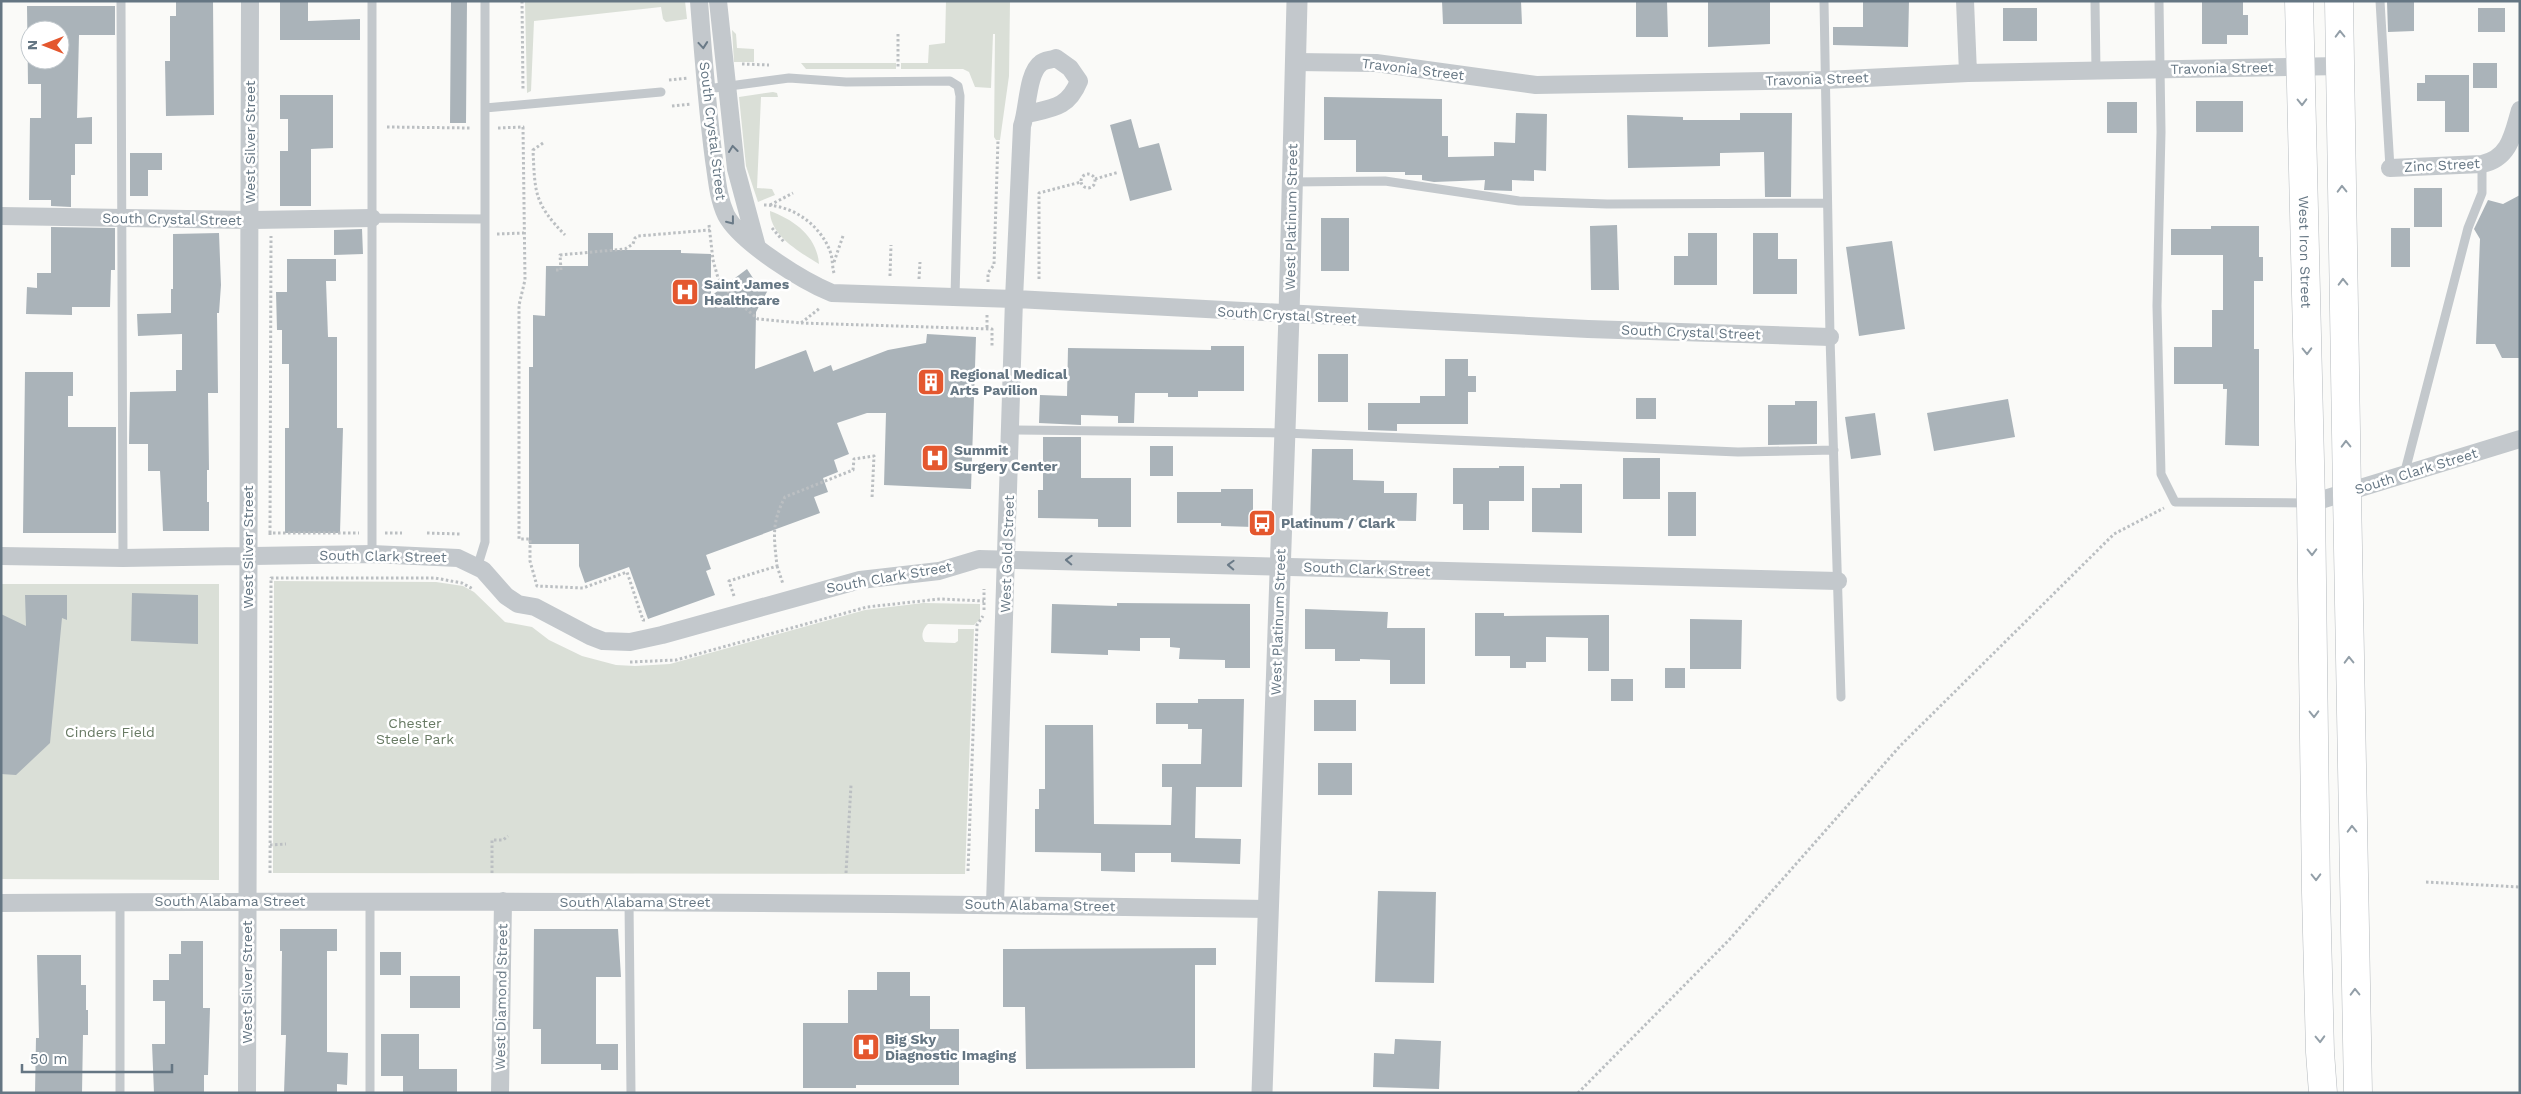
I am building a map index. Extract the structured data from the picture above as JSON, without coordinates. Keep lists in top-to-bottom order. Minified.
{"streets":{"main road":["West Iron Street"],"street":["Travonia Street","South Crystal Street","West Silver Street","Zinc Street","West Platinum Street","South Clark Street","West Gold Street","South Alabama Street","West Diamond Street"]},"crossings":[["Travonia Street","West Platinum Street"],["Travonia Street","West Iron Street"],["South Crystal Street","West Silver Street"],["South Crystal Street","West Platinum Street"],["South Crystal Street","West Gold Street"],["West Silver Street","South Clark Street"],["West Silver Street","South Alabama Street"],["West Platinum Street","South Clark Street"],["West Platinum Street","South Alabama Street"],["West Iron Street","South Clark Street"],["South Clark Street","West Gold Street"],["West Gold Street","South Alabama Street"],["South Alabama Street","West Diamond Street"]],"parks":["Chester Steele Park","Cinders Field"],"places":{"hospital":["Saint James Healthcare","Summit Surgery Center","Big Sky Diagnostic Imaging"],"building":["Regional Medical Arts Pavilion"],"bus stop":["Platinum / Clark"]},"scale_bar":"50 m","north":"left"}
